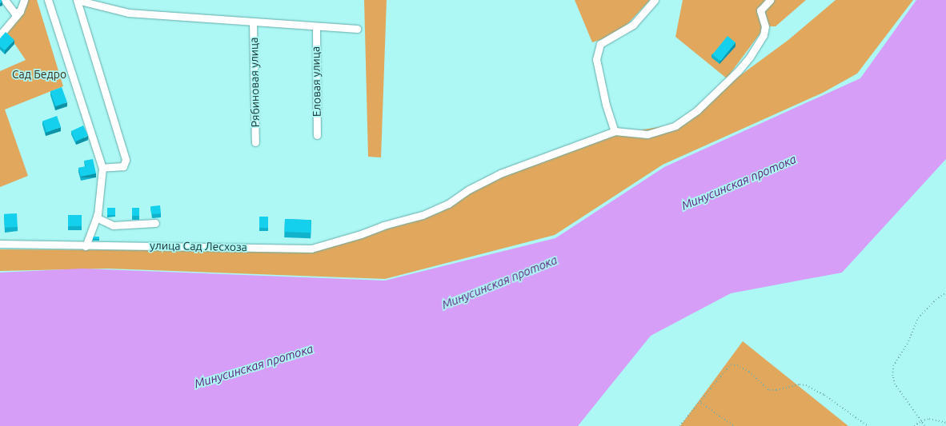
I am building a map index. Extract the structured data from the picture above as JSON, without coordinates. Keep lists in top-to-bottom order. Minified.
{"streets":{"street":["Еловая улица","Рябиновая улица","улица Сад Лесхоза"]},"water":["Минусинская протока"],"parks":["Сад Бедро"]}
